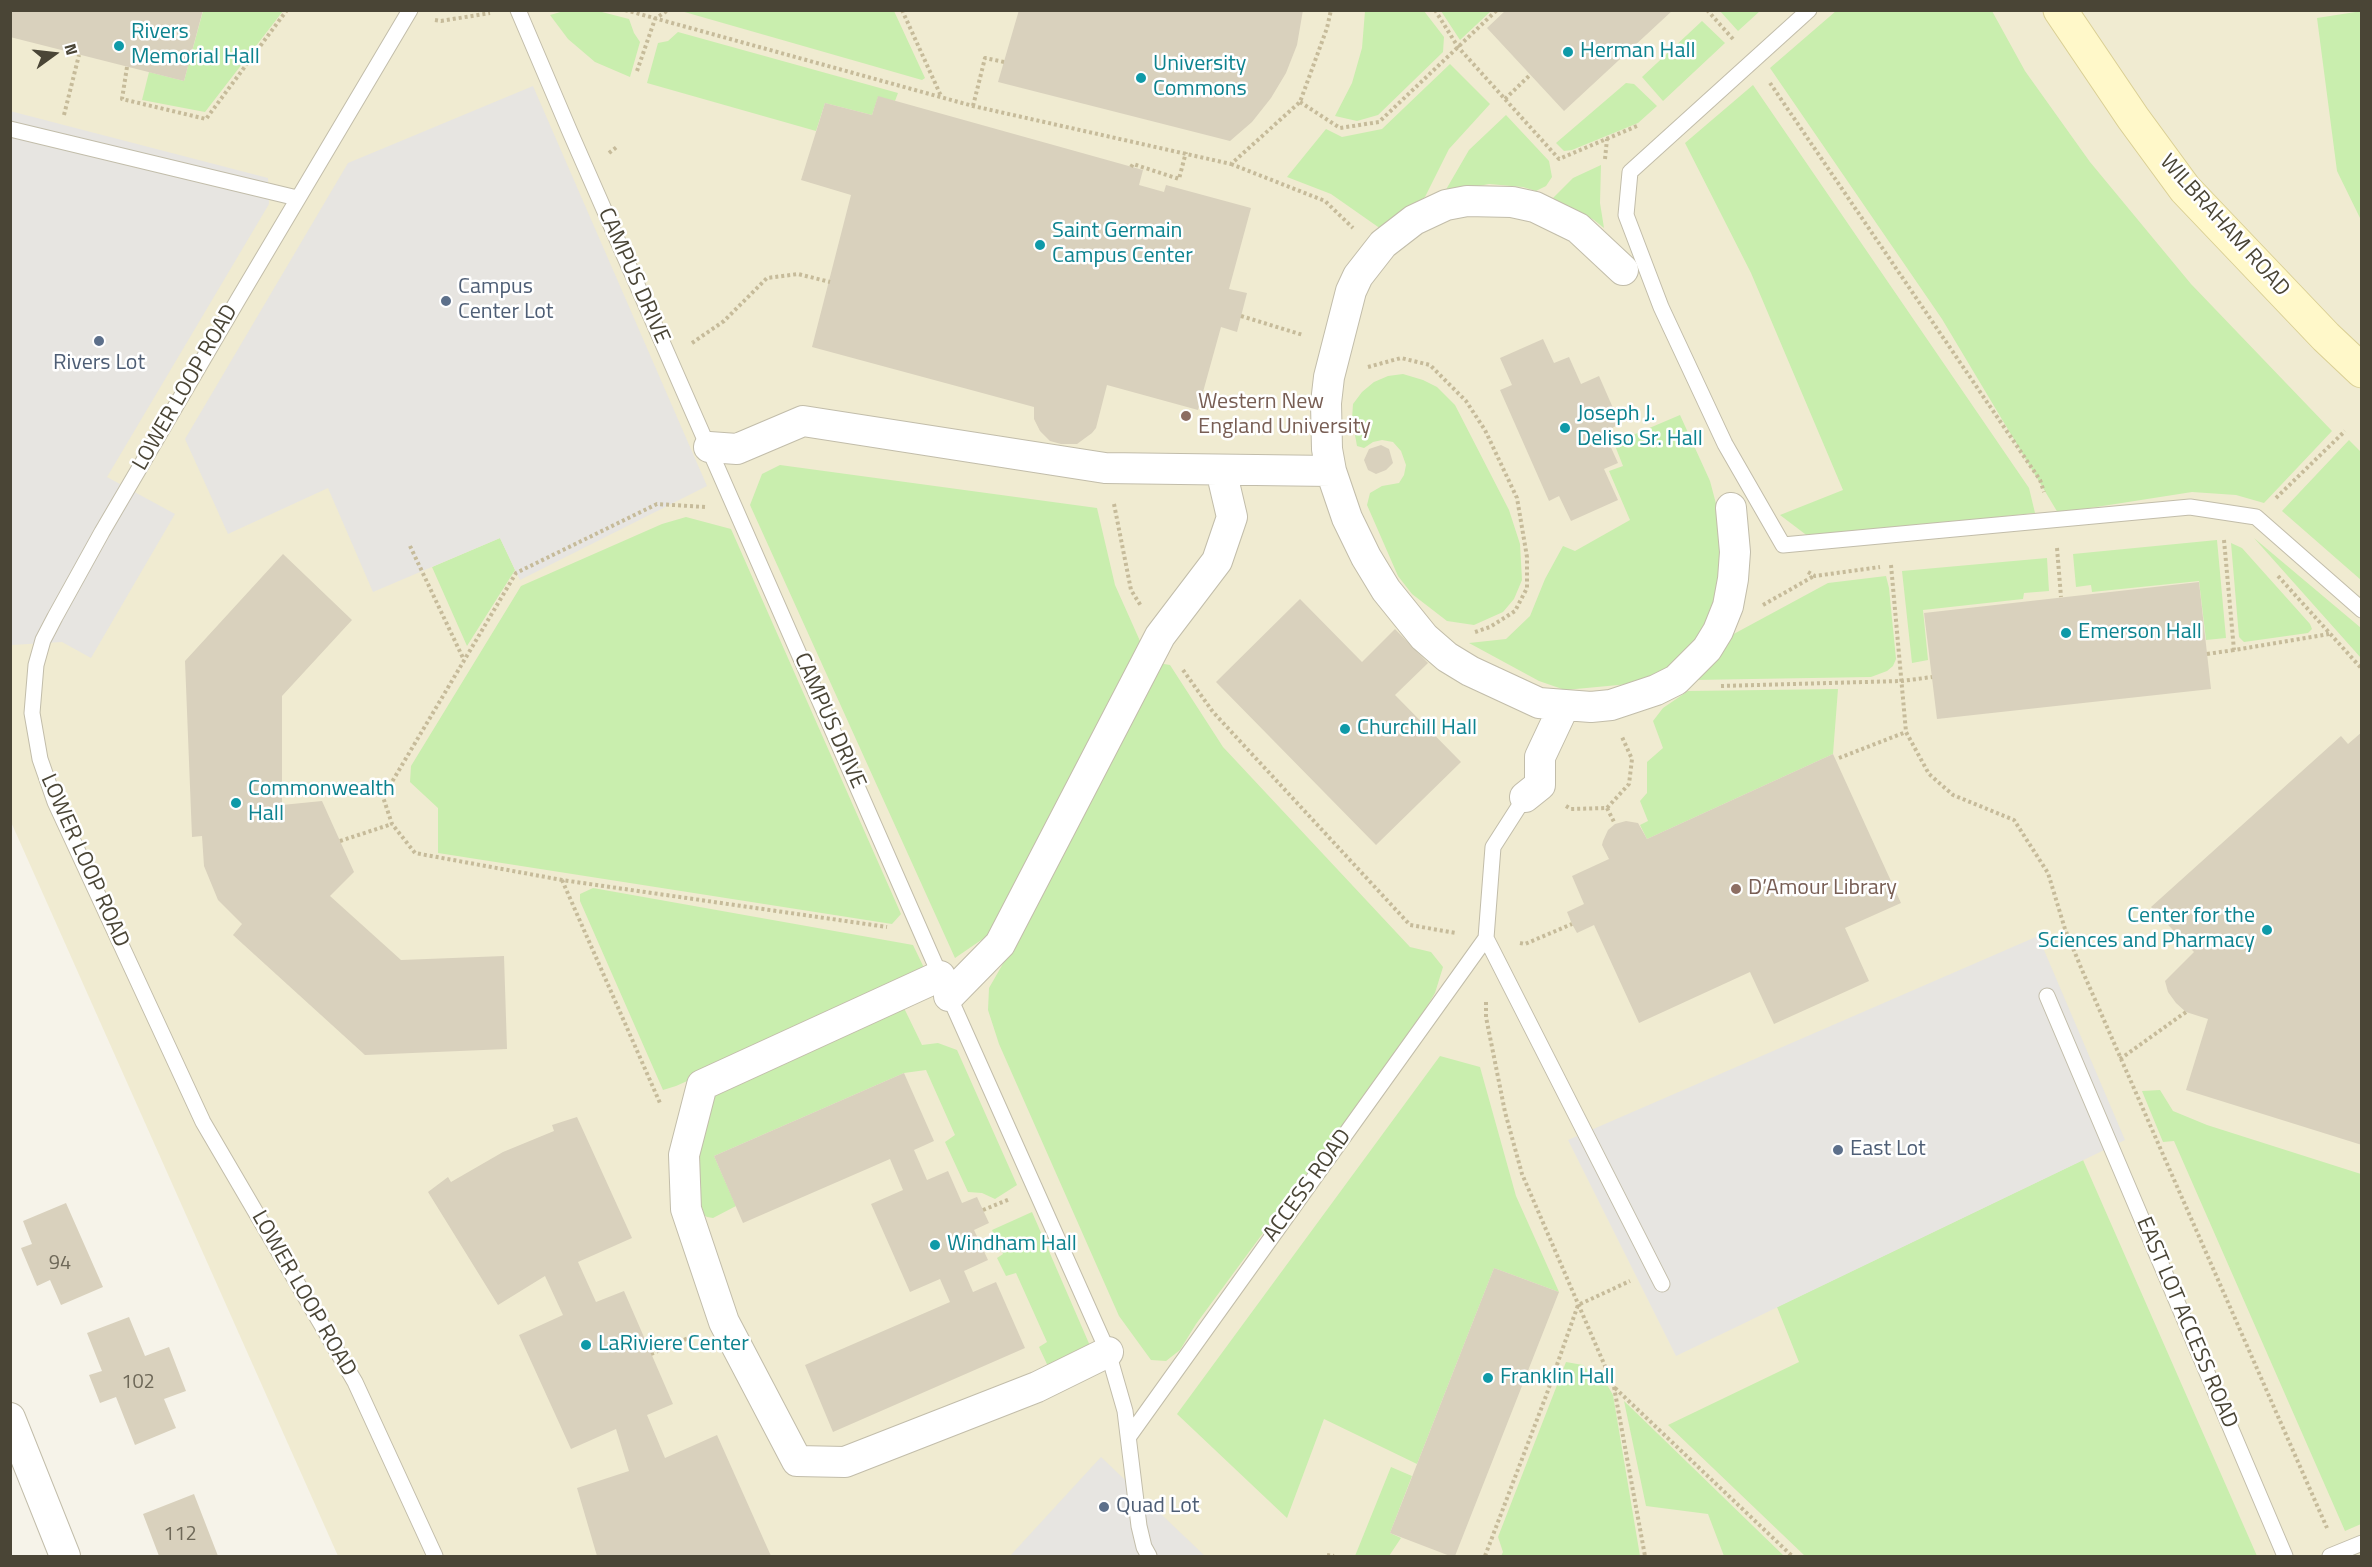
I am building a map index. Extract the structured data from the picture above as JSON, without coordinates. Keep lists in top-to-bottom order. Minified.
{"streets":{"main road":["WILBRAHAM ROAD"],"lane":["CAMPUS DRIVE","LOWER LOOP ROAD","ACCESS ROAD","EAST LOT ACCESS ROAD"]},"crossings":[["CAMPUS DRIVE","ACCESS ROAD"]],"places":["Rivers Memorial Hall","Herman Hall","University Commons","Saint Germain Campus Center","Campus Center Lot","Rivers Lot","Western New England University","Joseph J. Deliso Sr. Hall","Emerson Hall","Churchill Hall","Commonwealth Hall","D’Amour Library","Center for the Sciences and Pharmacy","East Lot","Windham Hall","LaRiviere Center","Franklin Hall","Quad Lot"],"house_numbers":["94","102","112"],"north":"right"}
